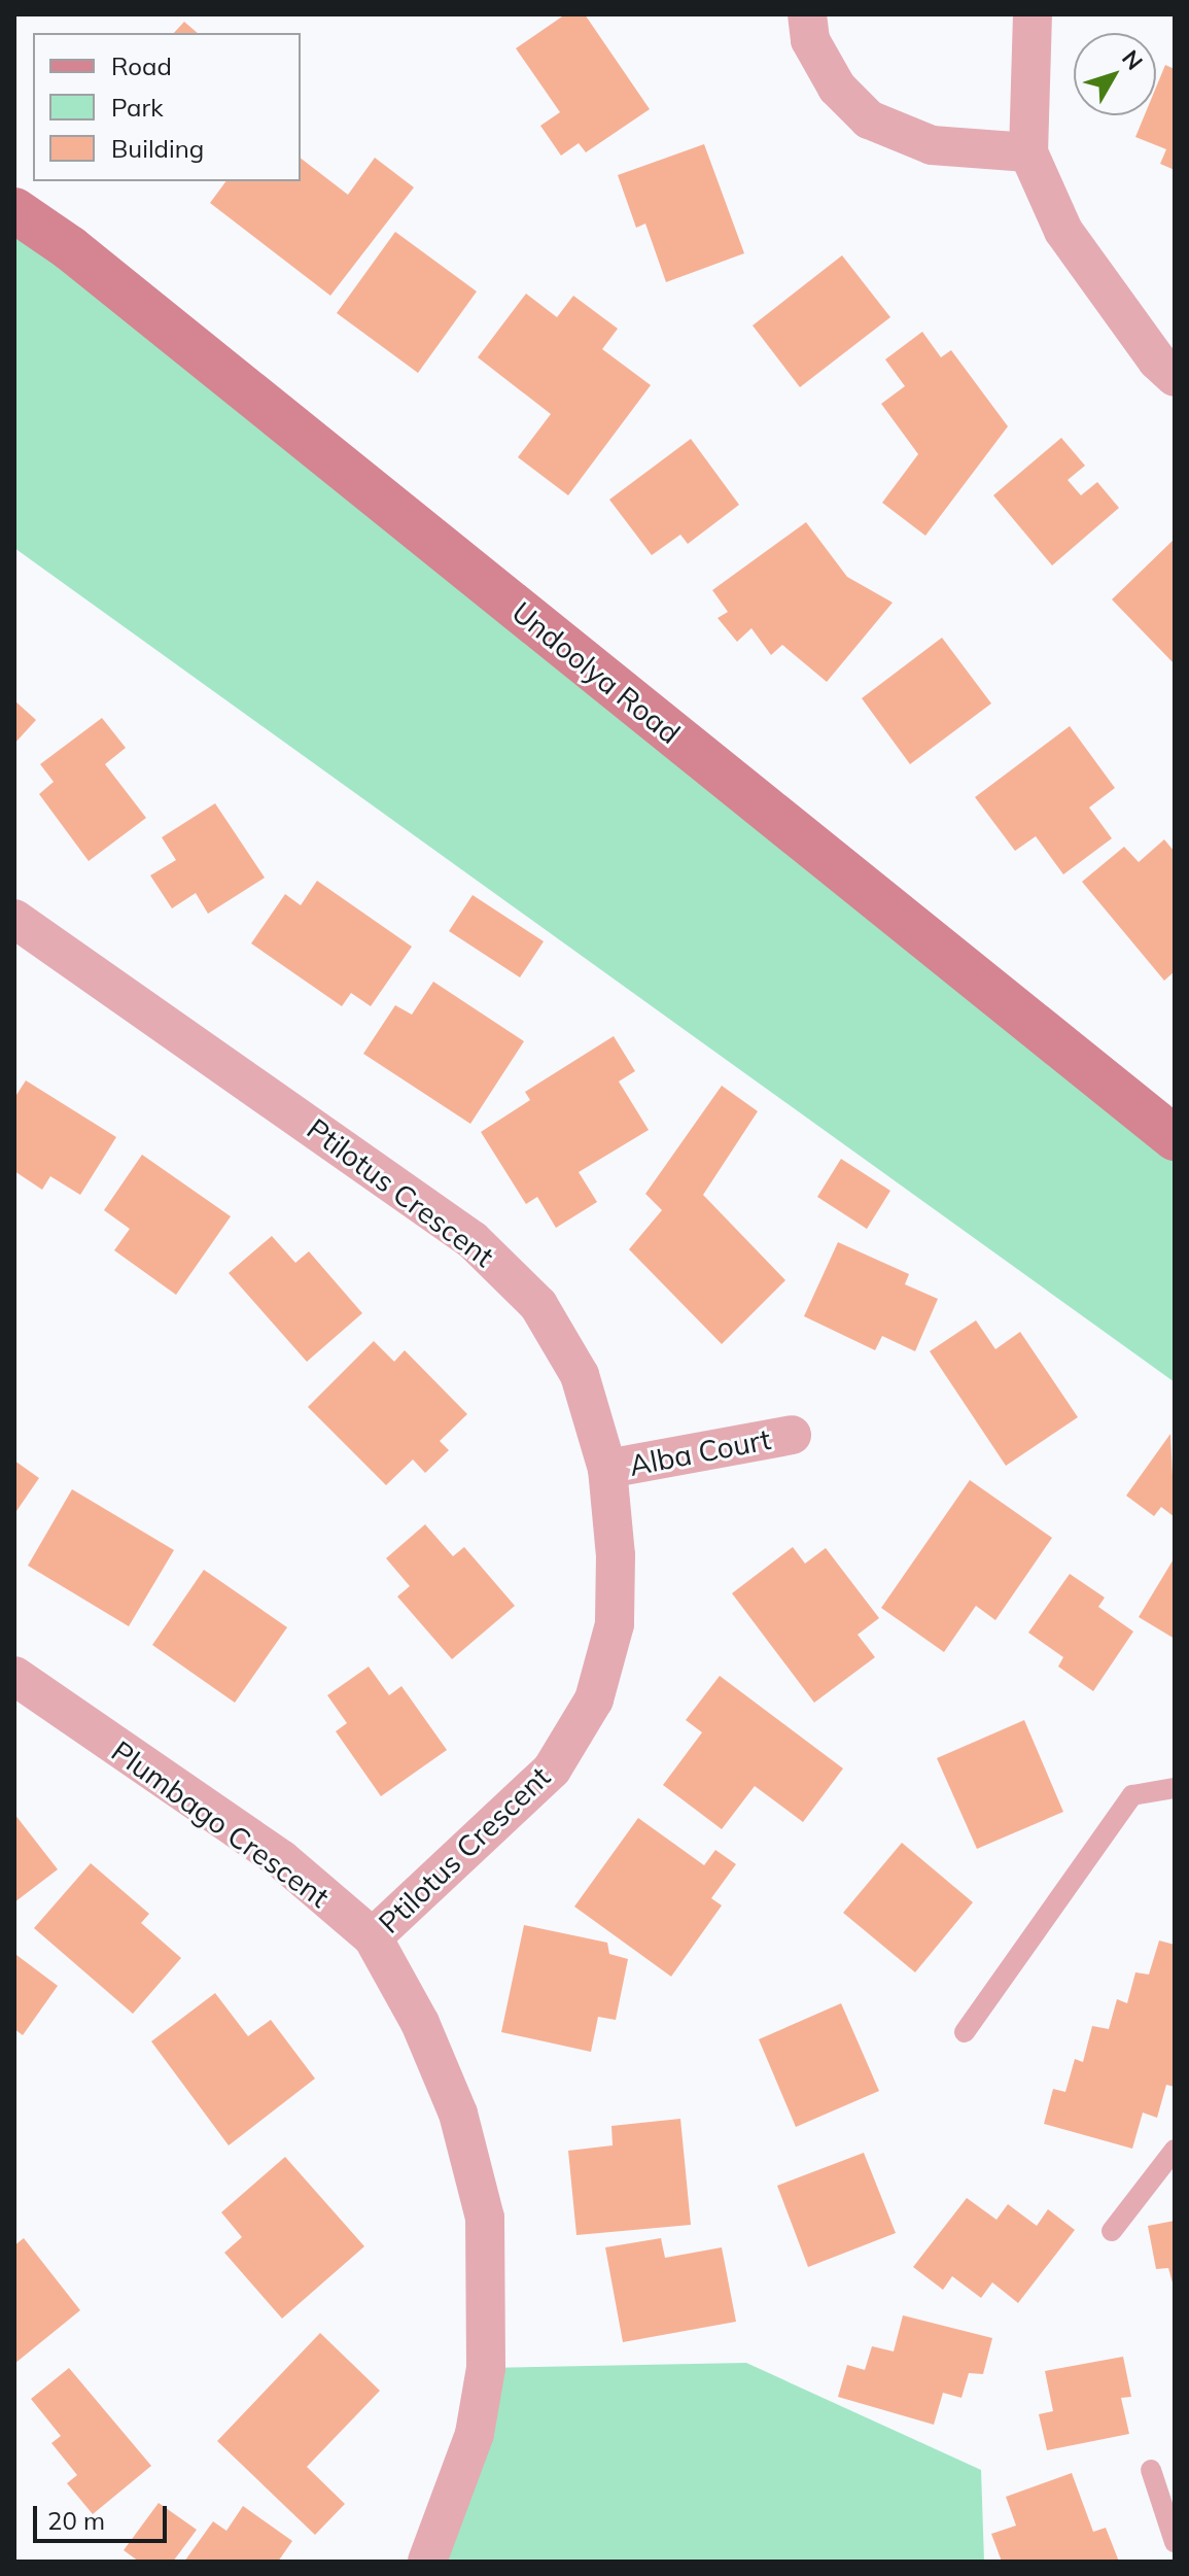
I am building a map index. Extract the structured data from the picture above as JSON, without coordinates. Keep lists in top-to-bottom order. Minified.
{"streets":{"main road":["Undoolya Road"],"street":["Ptilotus Crescent","Alba Court","Plumbago Crescent"]},"crossings":[["Ptilotus Crescent","Alba Court"],["Ptilotus Crescent","Plumbago Crescent"]],"legend":["Road","Park","Building"],"scale_bar":"20 m","north":"top right"}
